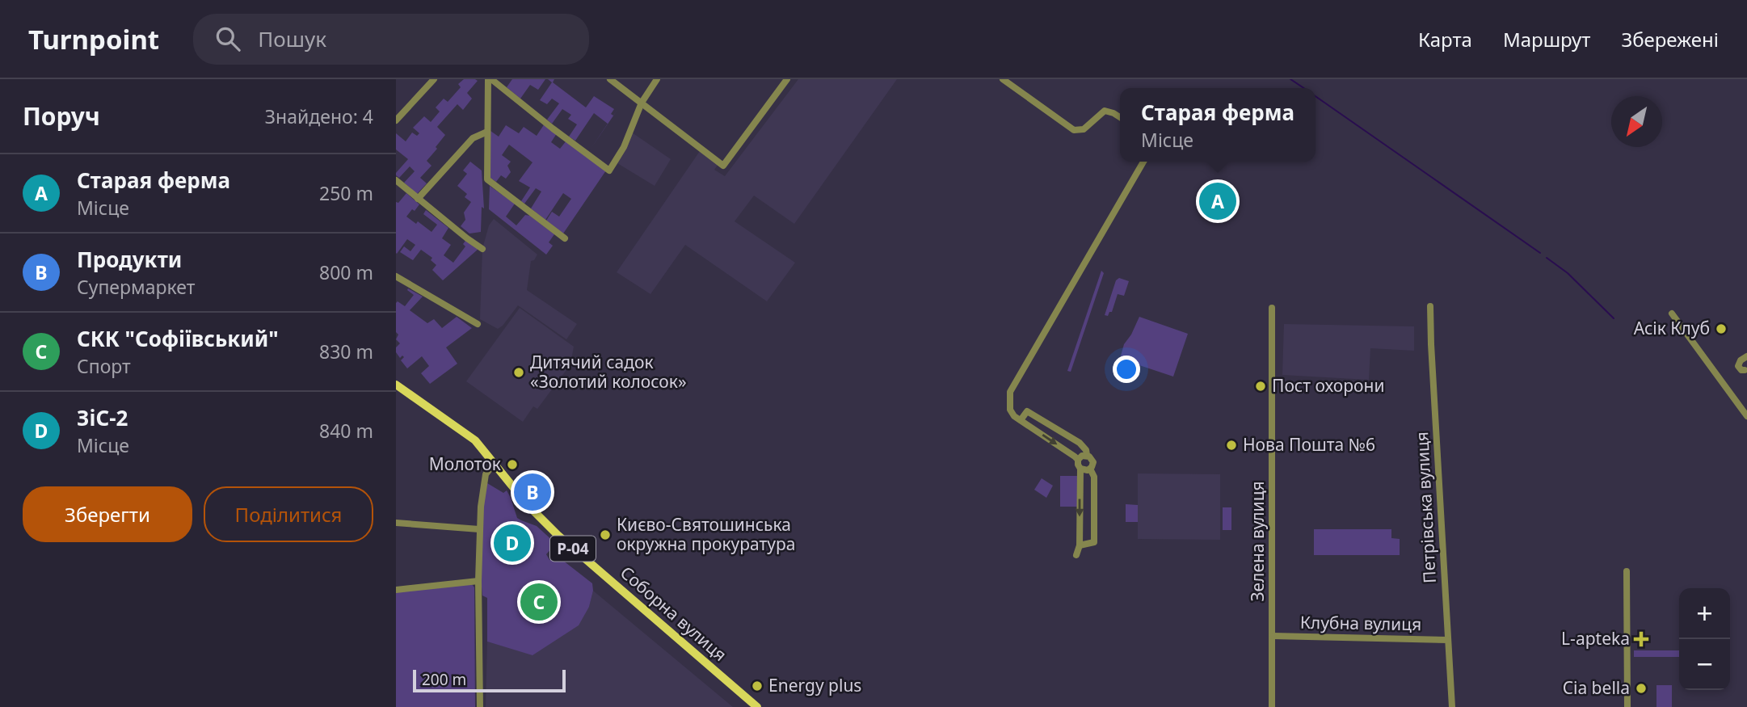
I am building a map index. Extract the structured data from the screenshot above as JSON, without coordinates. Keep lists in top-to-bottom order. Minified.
{"streets":{"main road":["Р-04","Соборна вулиця"],"street":["Петрівська вулиця","Зелена вулиця","Клубна вулиця"]},"crossings":[["Петрівська вулиця","Клубна вулиця"],["Зелена вулиця","Клубна вулиця"]],"places":{"other":["Асік Клуб","Дитячий садок «Золотий колосок»","Пост охорони","Нова Пошта №6","Молоток","Києво-Святошинська окружна прокуратура","Energy plus","Cia bella"],"health":["L-apteka"]},"scale_bar":"200 m","north":"bottom left","page":{"header":"Turnpoint","search":"Пошук","nav":["Карта","Маршрут","Збережені"],"heading":["Поруч","Знайдено: 4"],"popup":["Старая ферма","Місце"],"list":[{"mark":"A","name":"Старая ферма","note":"Місце","value":"250 m"},{"mark":"B","name":"Продукти","note":"Супермаркет","value":"800 m"},{"mark":"C","name":"СКК \"Софіївський\"","note":"Спорт","value":"830 m"},{"mark":"D","name":"ЗіС-2","note":"Місце","value":"840 m"}],"pins":["A","B","D","C"],"buttons":["Зберегти","Поділитися"],"map_buttons":["+","−"],"scale":"200 m"}}
